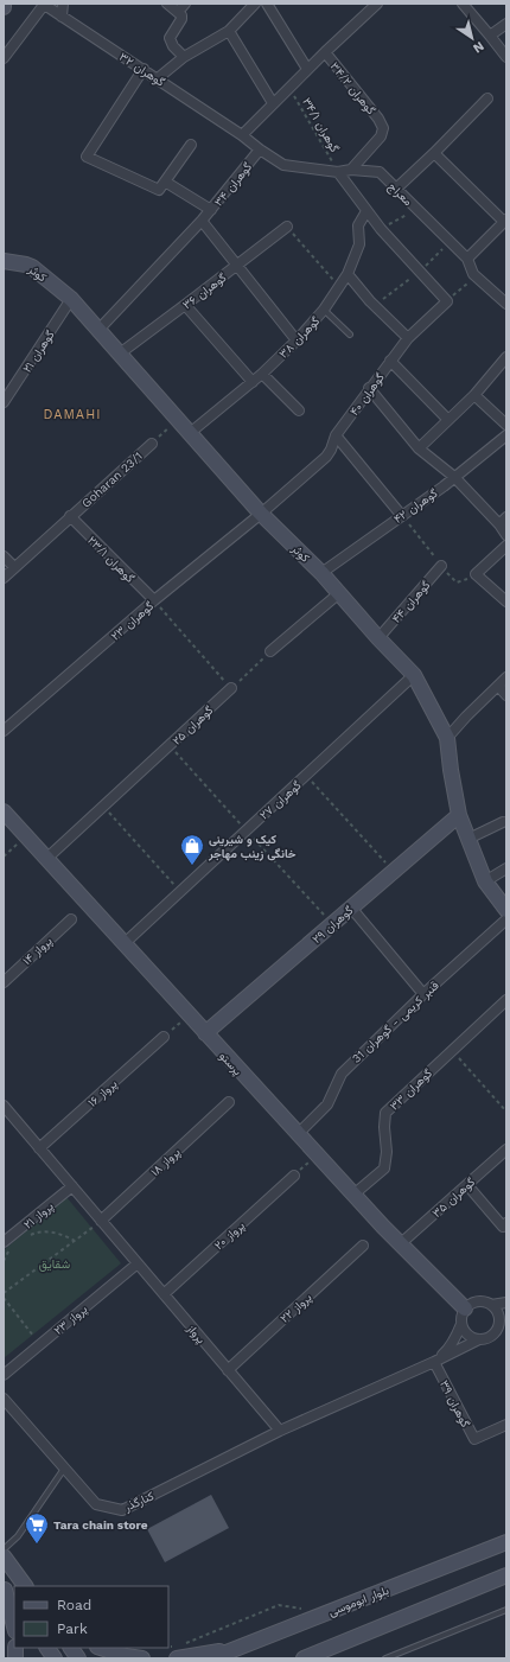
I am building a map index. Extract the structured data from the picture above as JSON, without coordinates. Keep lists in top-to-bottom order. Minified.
{"streets":{"street":["گوهران ۳۲","گوهران ۳۴/۲","گوهران ۳۴","معراج","کوثر","گوهران ۳۶","گوهران ۳۸","گوهران ۲۱","گوهران ۴۰","Goharan 23/1","گوهران ۴۲","گوهران ۲۳/۱","گوهران ۴۴","گوهران ۲۳","گوهران ۲۵","گوهران ۲۷","گوهران ۲۹","پرواز ۱۴","قنبر کریمی - گوهران 31","پرستو","گوهران ۳۳","پرواز ۱۶","پرواز ۱۸","گوهران ۳۵","پرواز ۲۱","پرواز ۲۰","پرواز ۲۲","پرواز ۲۳","پرواز","گوهران ۳۹","کنارگذر","بلوار ابوموسی"],"path":["گوهران ۳۴/۱"]},"crossings":[["گوهران ۳۲","گوهران ۳۴"],["گوهران ۳۴/۲","معراج"],["گوهران ۳۴/۱","معراج"],["گوهران ۳۴","معراج"],["گوهران ۳۴","کوثر"],["کوثر","گوهران ۳۶"],["کوثر","گوهران ۳۸"],["کوثر","گوهران ۲۱"],["کوثر","گوهران ۴۰"],["کوثر","گوهران ۴۲"],["کوثر","گوهران ۴۴"],["کوثر","گوهران ۲۳"],["کوثر","گوهران ۲۷"],["کوثر","گوهران ۲۹"],["گوهران ۴۰","گوهران ۲۳"],["Goharan 23/1","گوهران ۲۳/۱"],["گوهران ۲۳/۱","گوهران ۲۳"],["گوهران ۲۵","پرستو"],["گوهران ۲۷","پرستو"],["گوهران ۲۹","پرستو"],["قنبر کریمی - گوهران 31","پرستو"],["پرستو","گوهران ۳۳"],["پرستو","گوهران ۳۵"],["پرواز ۱۶","پرواز"],["پرواز ۱۸","پرواز"],["پرواز ۲۱","پرواز"],["پرواز ۲۰","پرواز"],["پرواز ۲۲","پرواز"],["پرواز ۲۳","پرواز"],["پرواز","کنارگذر"]],"districts":["DAMAHI"],"parks":["شقایق"],"places":{"shop":["کیک و شیرینی خانگی زینب مهاجر"],"supermarket":["Tara chain store"]},"legend":["Road","Park"],"north":"bottom right"}
